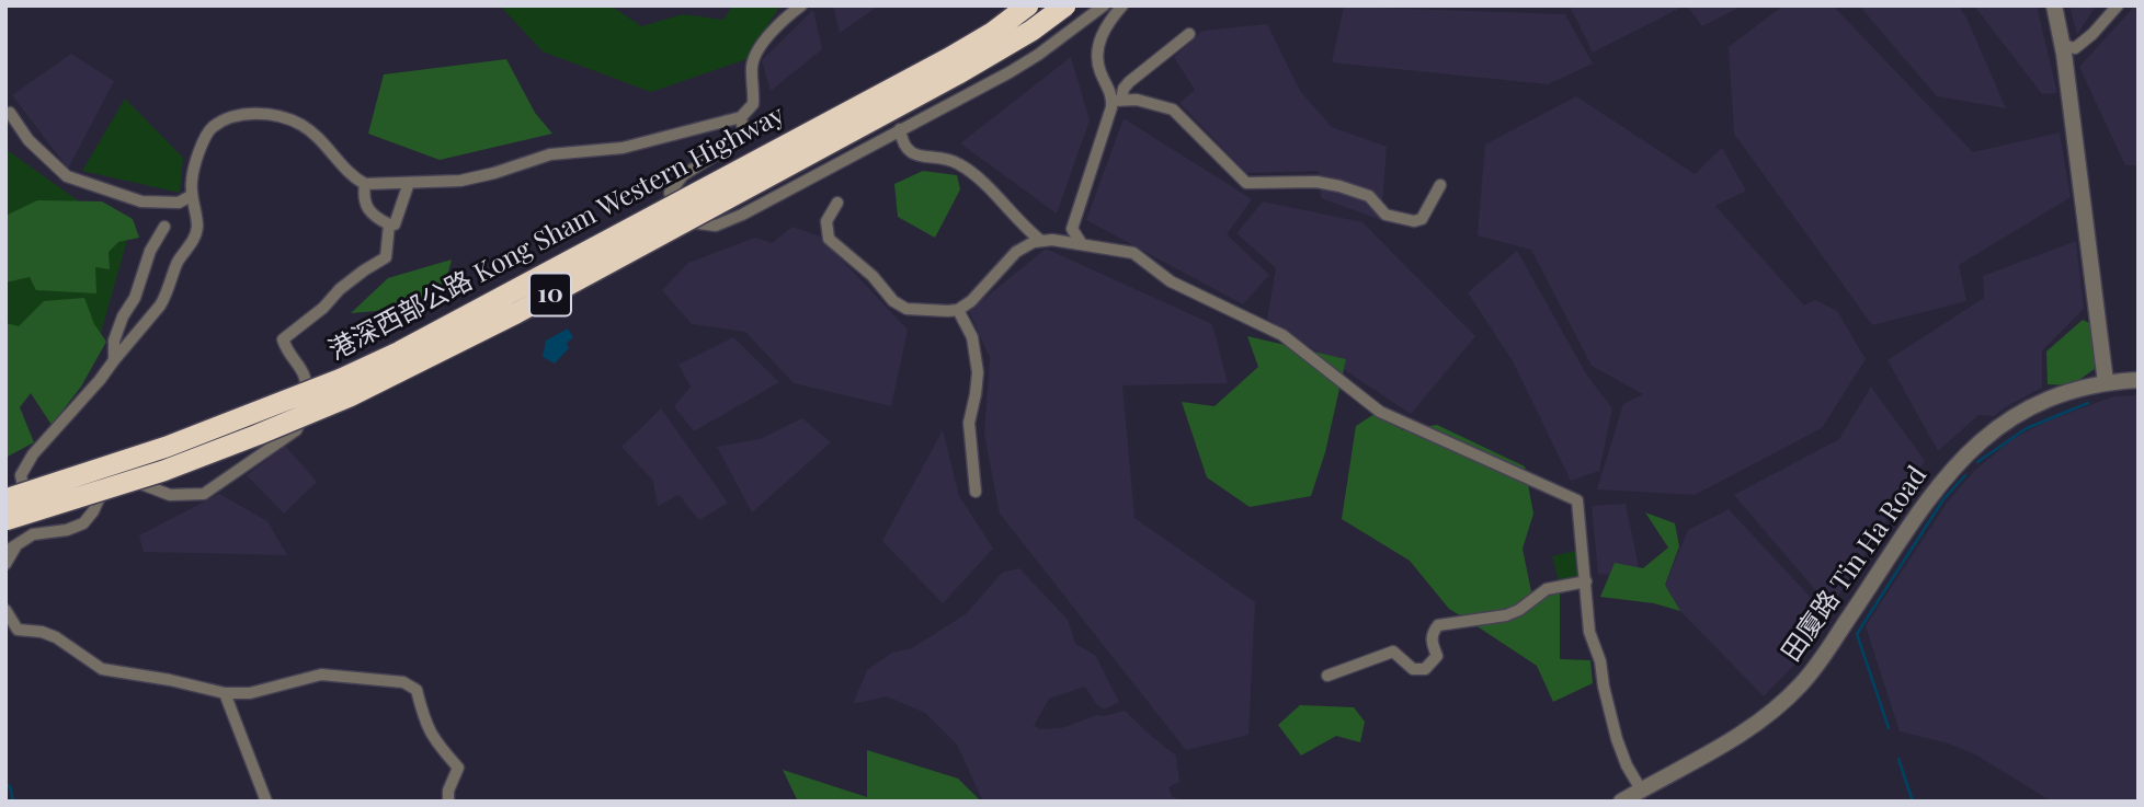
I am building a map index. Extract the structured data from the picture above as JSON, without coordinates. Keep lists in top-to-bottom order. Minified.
{"streets":{"highway":["港深西部公路 Kong Sham Western Highway","10"],"street":["田廈路 Tin Ha Road"]}}
